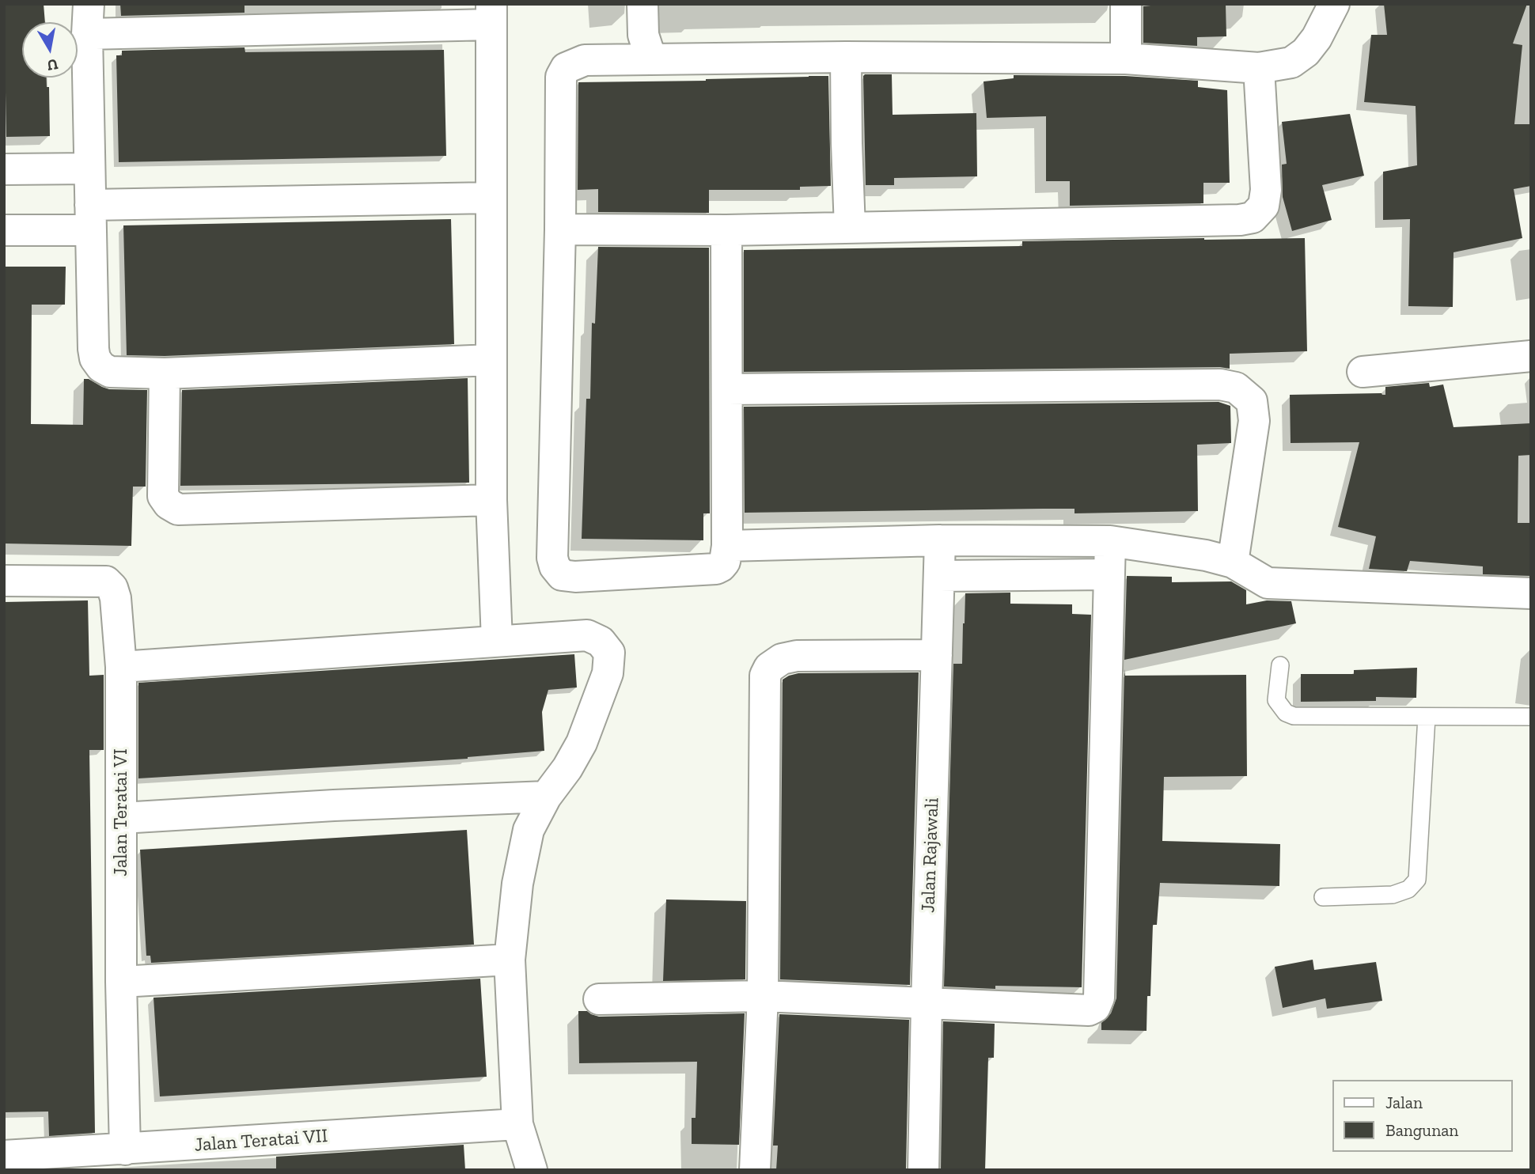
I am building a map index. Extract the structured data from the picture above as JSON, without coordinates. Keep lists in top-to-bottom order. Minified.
{"streets":{"street":["Jalan Teratai VI","Jalan Rajawali","Jalan Teratai VII"]},"crossings":[["Jalan Teratai VI","Jalan Teratai VII"]],"legend":["Jalan","Bangunan"],"north":"bottom"}
